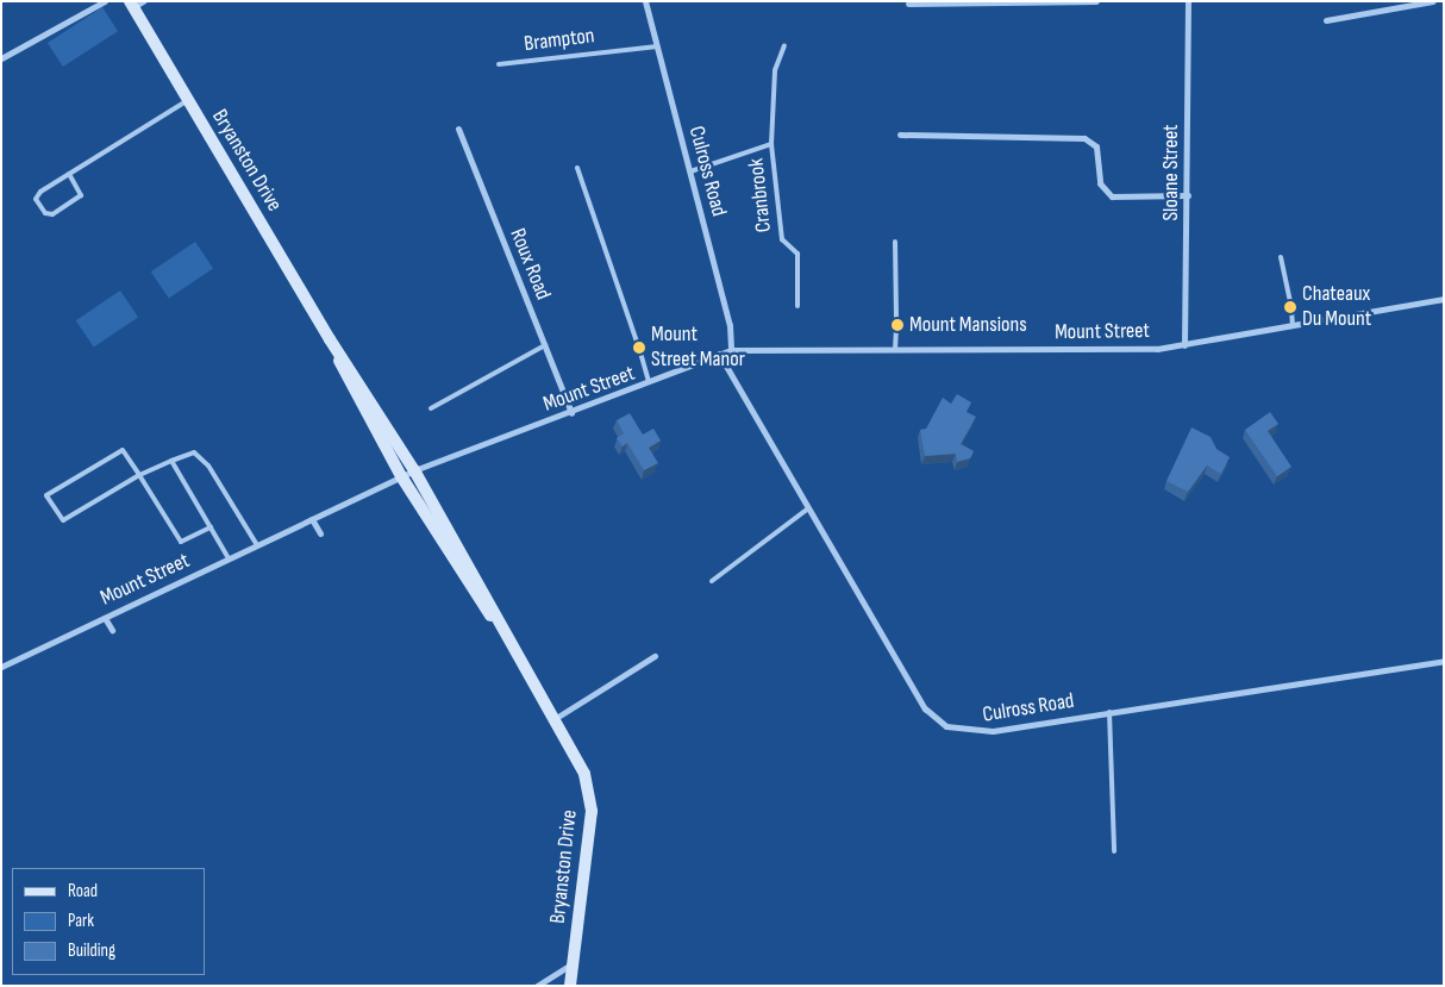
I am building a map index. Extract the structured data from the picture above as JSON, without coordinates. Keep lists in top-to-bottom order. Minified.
{"streets":{"main road":["Bryanston Drive"],"street":["Culross Road","Sloane Street","Roux Road","Mount Street"],"lane":["Brampton","Cranbrook"]},"crossings":[["Brampton","Culross Road"],["Bryanston Drive","Mount Street"],["Culross Road","Cranbrook"],["Culross Road","Mount Street"],["Sloane Street","Mount Street"],["Roux Road","Mount Street"]],"places":["Chateaux Du Mount","Mount Mansions","Mount Street Manor"],"legend":["Road","Park","Building"]}
